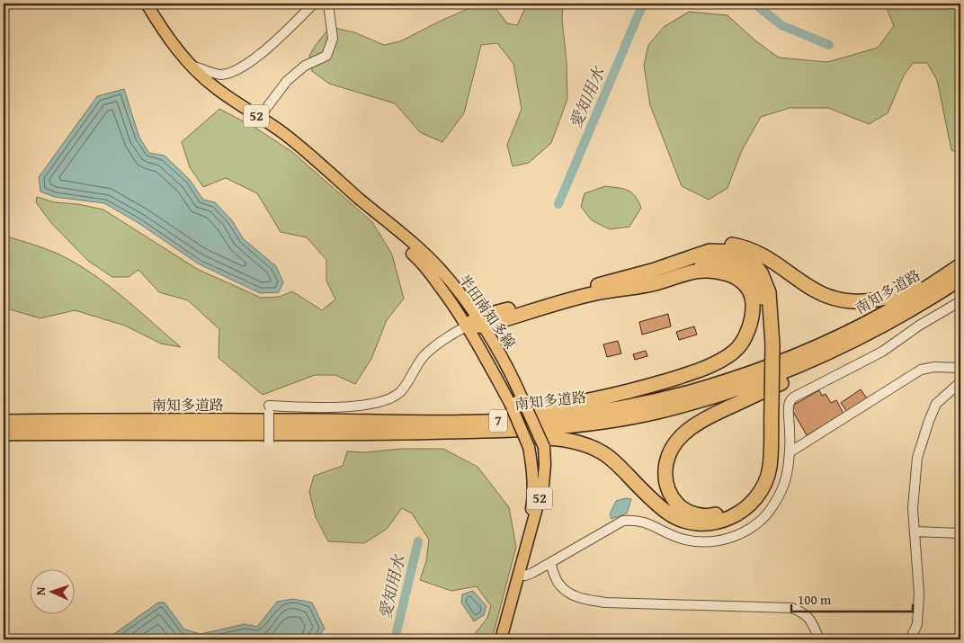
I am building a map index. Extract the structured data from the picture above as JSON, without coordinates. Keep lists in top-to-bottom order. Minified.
{"streets":{"highway":["南知多道路","7"],"main road":["52","半田南知多線"]},"water":["愛知用水"],"scale_bar":"100 m","north":"left"}
